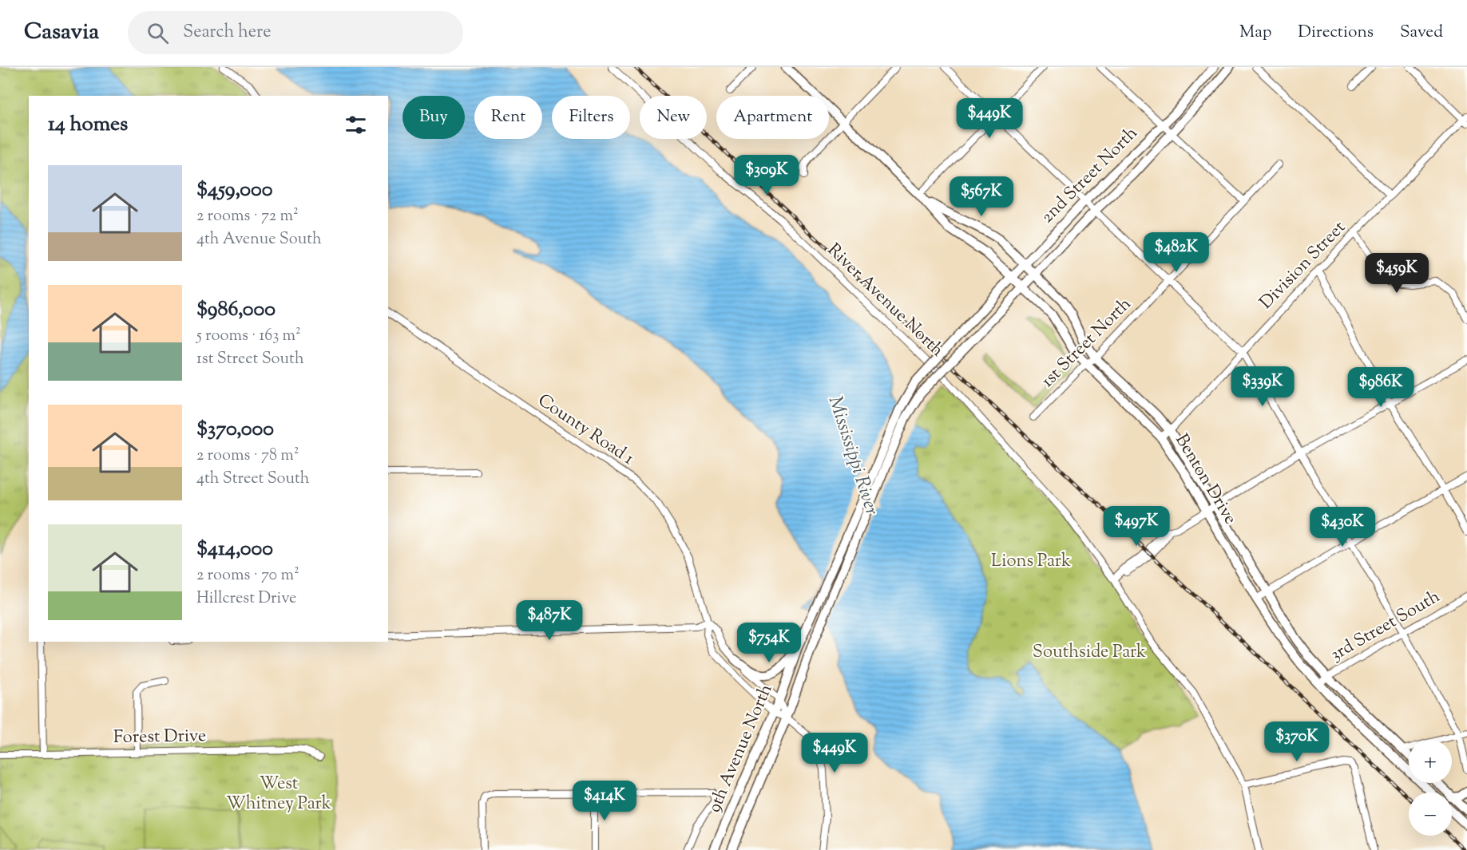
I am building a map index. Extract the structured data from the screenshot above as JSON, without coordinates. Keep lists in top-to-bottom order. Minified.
{"streets":{"main road":["2nd Street North","Benton Drive","9th Avenue North"],"street":["Division Street","River Avenue North","1st Street North","County Road 1","3rd Street South","Forest Drive"]},"crossings":[["2nd Street North","Benton Drive"],["2nd Street North","9th Avenue North"],["Division Street","Benton Drive"],["1st Street North","Benton Drive"],["County Road 1","9th Avenue North"],["Benton Drive","3rd Street South"],["Benton Drive","9th Avenue North"]],"water":["Mississippi River"],"parks":["Lions Park","Southside Park","West Whitney Park"],"page":{"header":"Casavia","search":"Search here","nav":["Map","Directions","Saved"],"chip":["Buy","Rent","Filters","New","Apartment"],"heading":"14 homes","price":["$449K","$309K","$567K","$482K","$459K","$339K","$986K","$497K","$430K","$487K","$754K","$370K","$449K","$414K"],"list":[{"name":"$459,000","note":"2 rooms · 72 m² · 4th Avenue South"},{"name":"$986,000","note":"5 rooms · 163 m² · 1st Street South"},{"name":"$370,000","note":"2 rooms · 78 m² · 4th Street South"},{"name":"$414,000","note":"2 rooms · 70 m² · Hillcrest Drive"}],"map_buttons":["+","−"]}}
